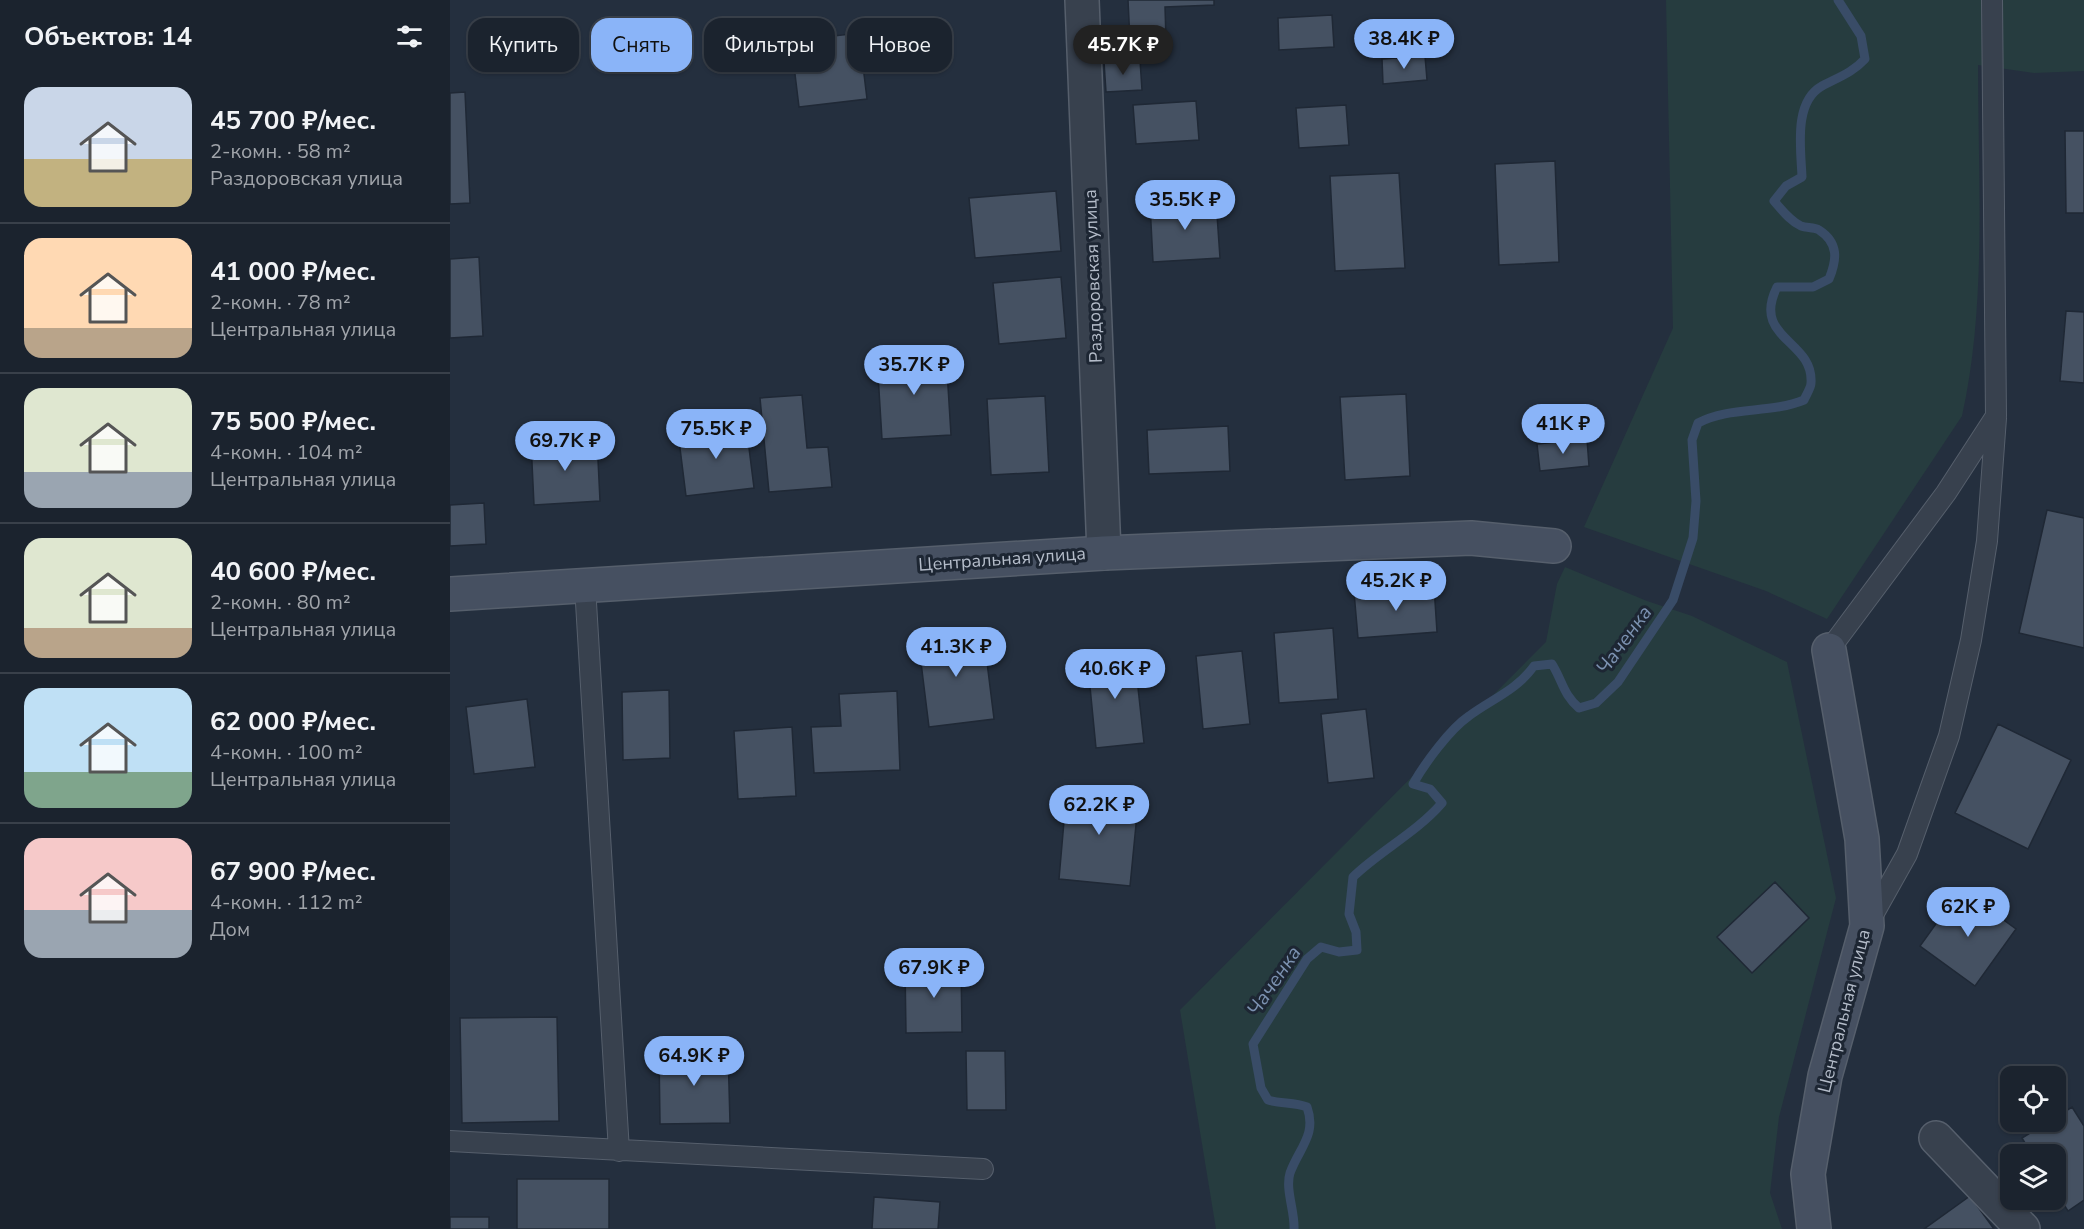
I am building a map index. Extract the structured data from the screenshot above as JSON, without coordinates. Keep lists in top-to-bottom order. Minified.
{"streets":{"street":["Раздоровская улица","Центральная улица"]},"crossings":[["Раздоровская улица","Центральная улица"]],"water":["Чаченка"],"page":{"heading":"Объектов: 14","chip":["Купить","Снять","Фильтры","Новое"],"price":["38.4K ₽","45.7K ₽","35.5K ₽","35.7K ₽","41K ₽","75.5K ₽","69.7K ₽","45.2K ₽","41.3K ₽","40.6K ₽","62.2K ₽","62K ₽","67.9K ₽","64.9K ₽"],"list":[{"name":"45 700 ₽/мес.","note":"2-комн. · 58 m² · Раздоровская улица"},{"name":"41 000 ₽/мес.","note":"2-комн. · 78 m² · Центральная улица"},{"name":"75 500 ₽/мес.","note":"4-комн. · 104 m² · Центральная улица"},{"name":"40 600 ₽/мес.","note":"2-комн. · 80 m² · Центральная улица"},{"name":"62 000 ₽/мес.","note":"4-комн. · 100 m² · Центральная улица"},{"name":"67 900 ₽/мес.","note":"4-комн. · 112 m² · Дом"}]}}
